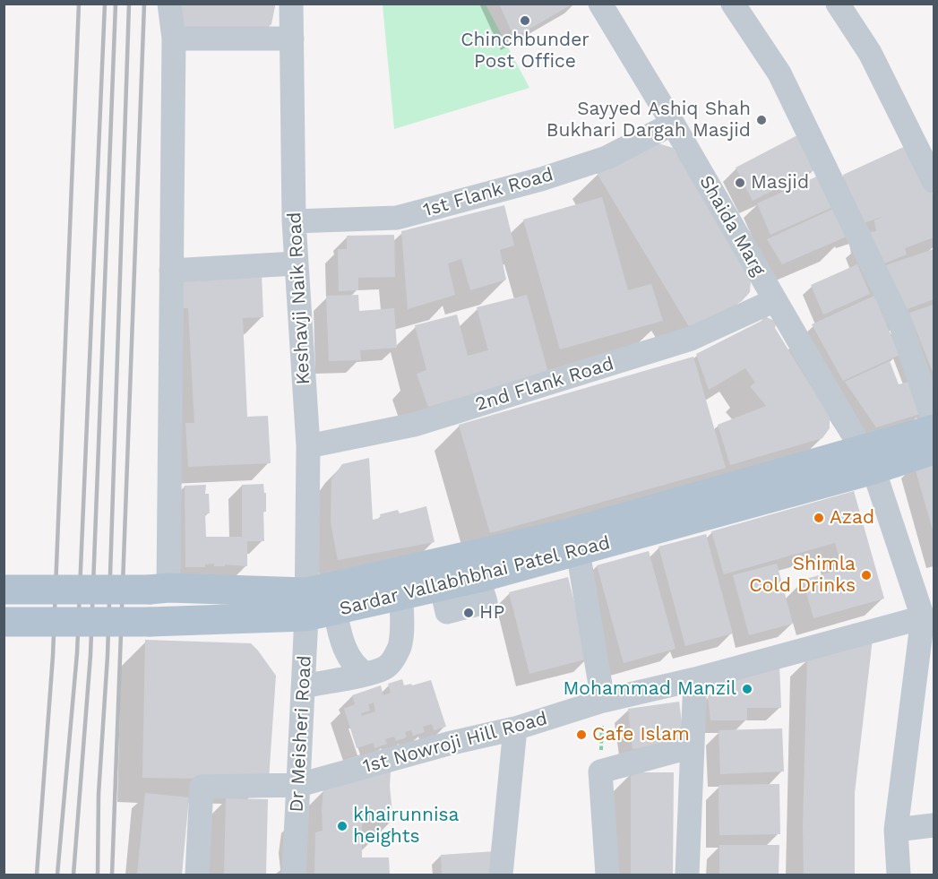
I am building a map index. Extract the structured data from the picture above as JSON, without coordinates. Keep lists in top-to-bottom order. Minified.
{"streets":{"main road":["Sardar Vallabhbhai Patel Road"],"street":["1st Flank Road","Shaida Marg","Keshavji Naik Road","2nd Flank Road","Dr Meisheri Road","1st Nowroji Hill Road"]},"crossings":[["1st Flank Road","Shaida Marg"],["1st Flank Road","Keshavji Naik Road"],["Shaida Marg","2nd Flank Road"],["Shaida Marg","Sardar Vallabhbhai Patel Road"],["Shaida Marg","1st Nowroji Hill Road"],["Keshavji Naik Road","2nd Flank Road"],["Keshavji Naik Road","Sardar Vallabhbhai Patel Road"],["Keshavji Naik Road","Dr Meisheri Road"],["Sardar Vallabhbhai Patel Road","Dr Meisheri Road"],["Dr Meisheri Road","1st Nowroji Hill Road"]],"places":["Chinchbunder Post Office","Sayyed Ashiq Shah Bukhari Dargah Masjid","Masjid","Azad","Shimla Cold Drinks","HP","Mohammad Manzil","Cafe Islam","khairunnisa heights"]}
